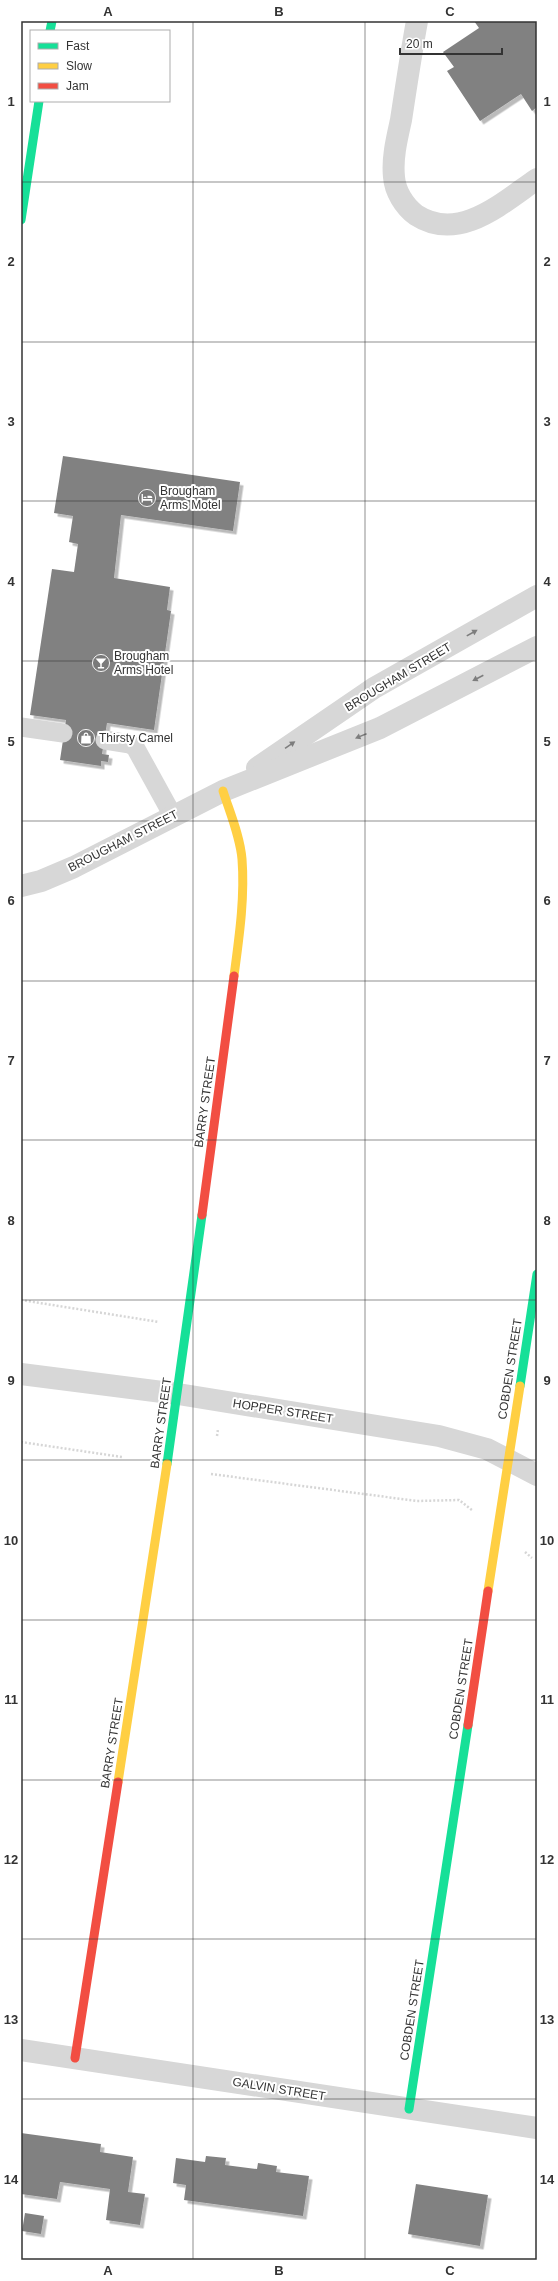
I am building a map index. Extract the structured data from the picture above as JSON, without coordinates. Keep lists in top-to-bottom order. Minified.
{"streets":{"street":["BROUGHAM STREET","BARRY STREET","COBDEN STREET","HOPPER STREET","GALVIN STREET"]},"crossings":[["BROUGHAM STREET","BARRY STREET"],["BARRY STREET","HOPPER STREET"],["BARRY STREET","GALVIN STREET"],["COBDEN STREET","HOPPER STREET"],["COBDEN STREET","GALVIN STREET"]],"places":{"hotel":["Brougham Arms Motel"],"bar":["Brougham Arms Hotel"],"shop":["Thirsty Camel"]},"legend":["Fast","Slow","Jam"],"scale_bar":"20 m","grid":{"columns":["A","B","C"],"rows":["1","2","3","4","5","6","7","8","9","10","11","12","13","14"]}}
